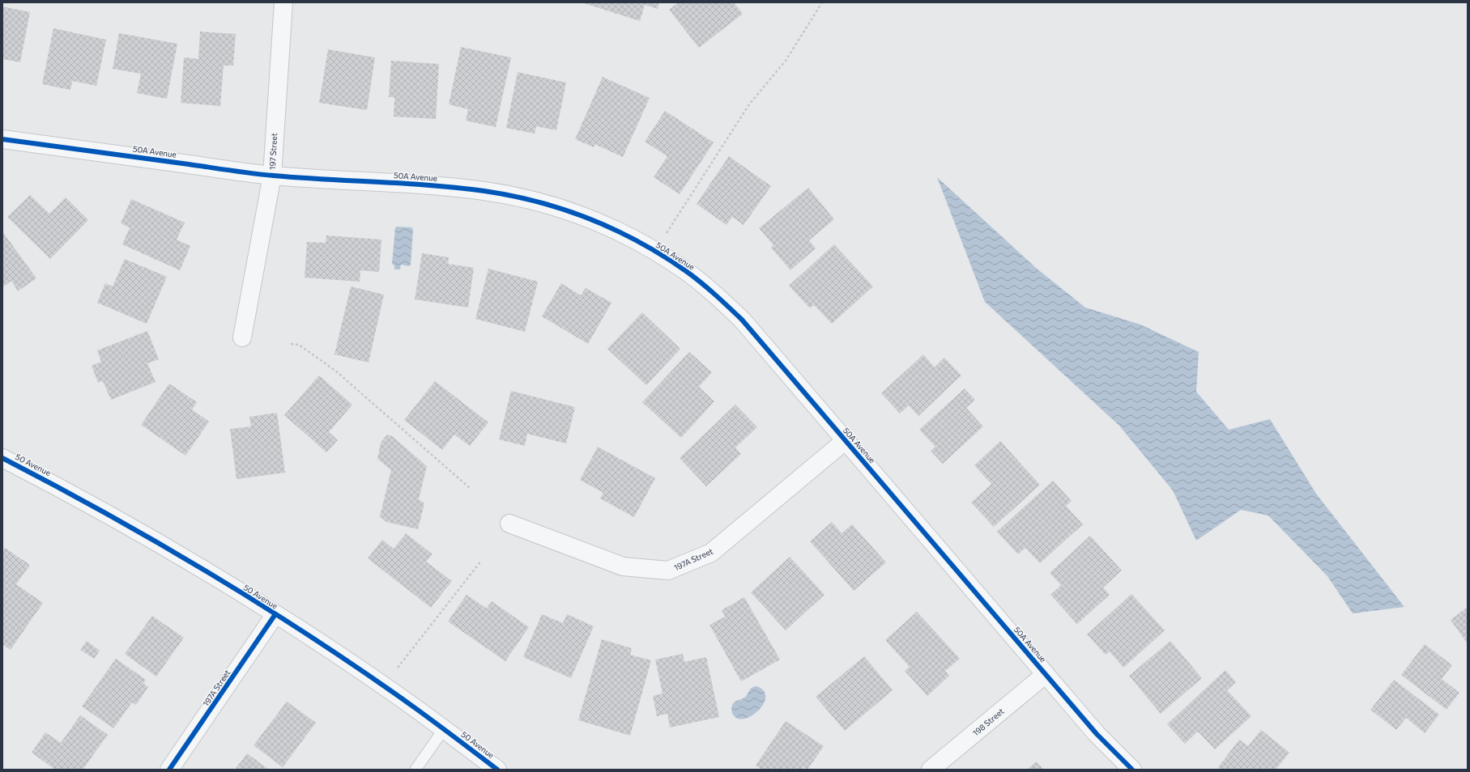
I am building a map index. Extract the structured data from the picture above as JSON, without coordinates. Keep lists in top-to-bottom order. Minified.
{"streets":{"street":["50A Avenue","197 Street","50 Avenue","197A Street","198 Street"]},"crossings":[["50A Avenue","197 Street"],["50A Avenue","197A Street"],["50A Avenue","198 Street"],["50 Avenue","197A Street"]]}
